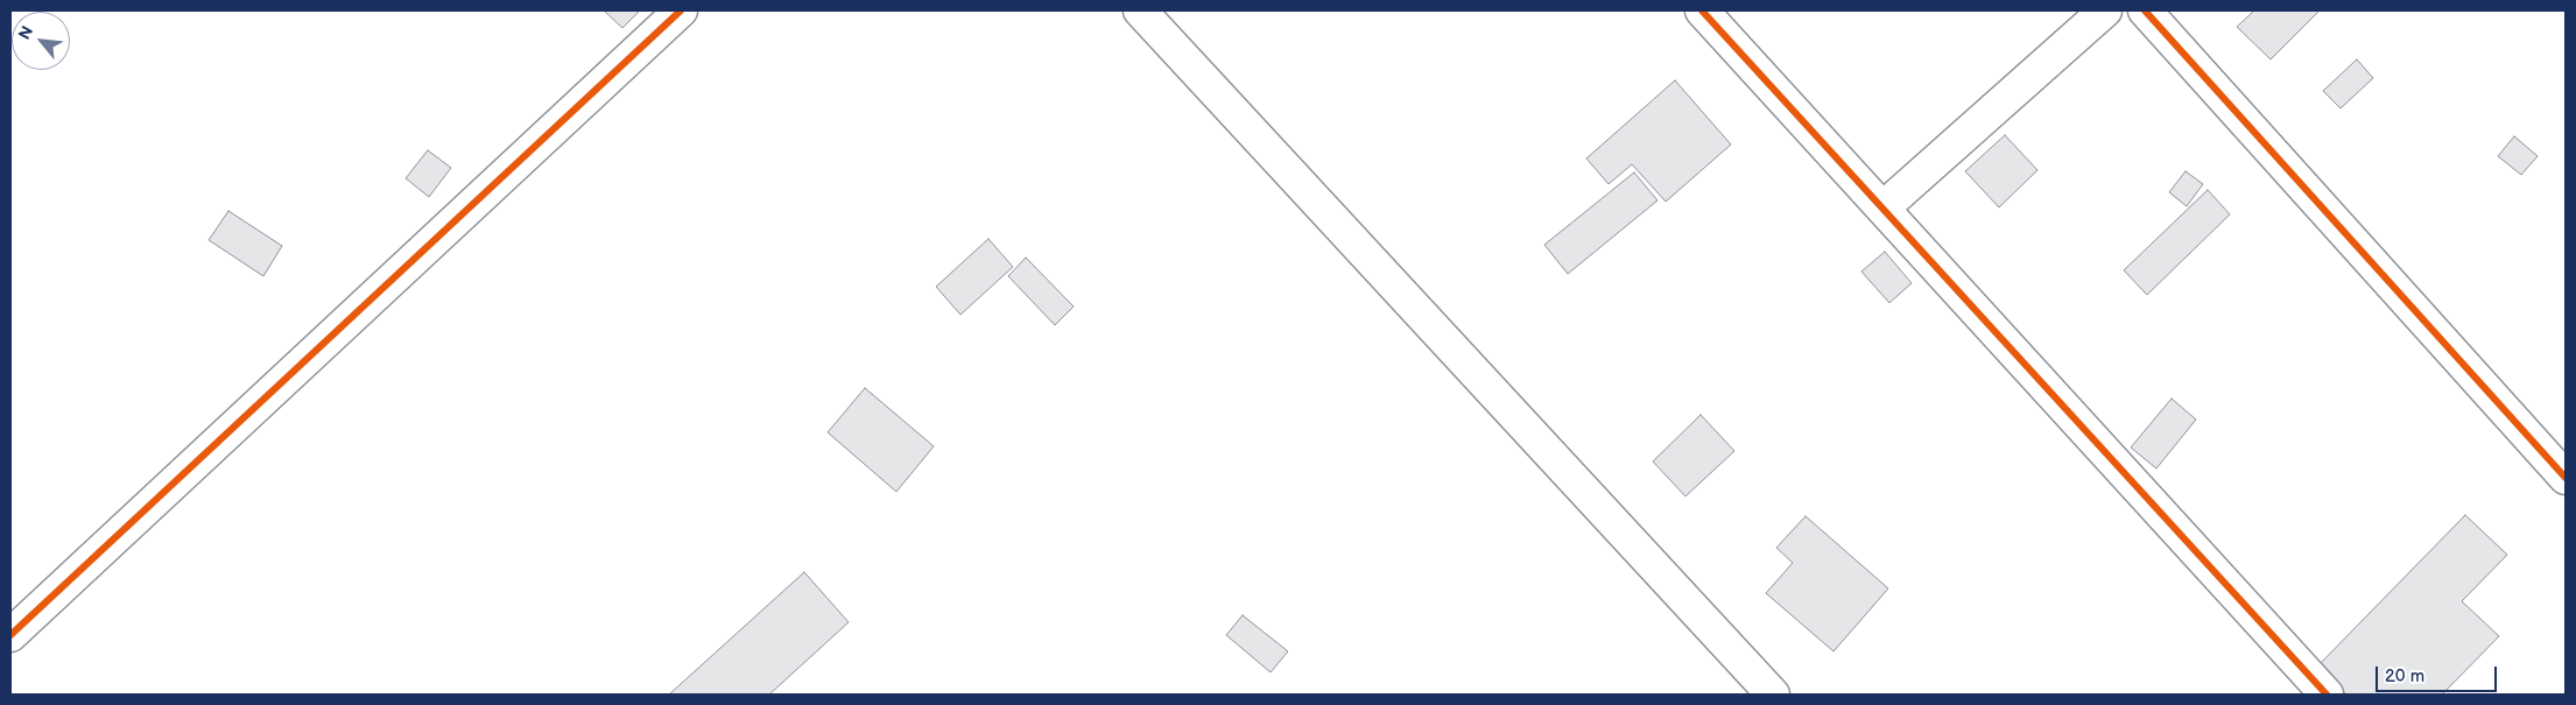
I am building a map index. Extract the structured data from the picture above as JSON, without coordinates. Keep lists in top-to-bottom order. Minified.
{"scale_bar":"20 m","north":"top left"}
